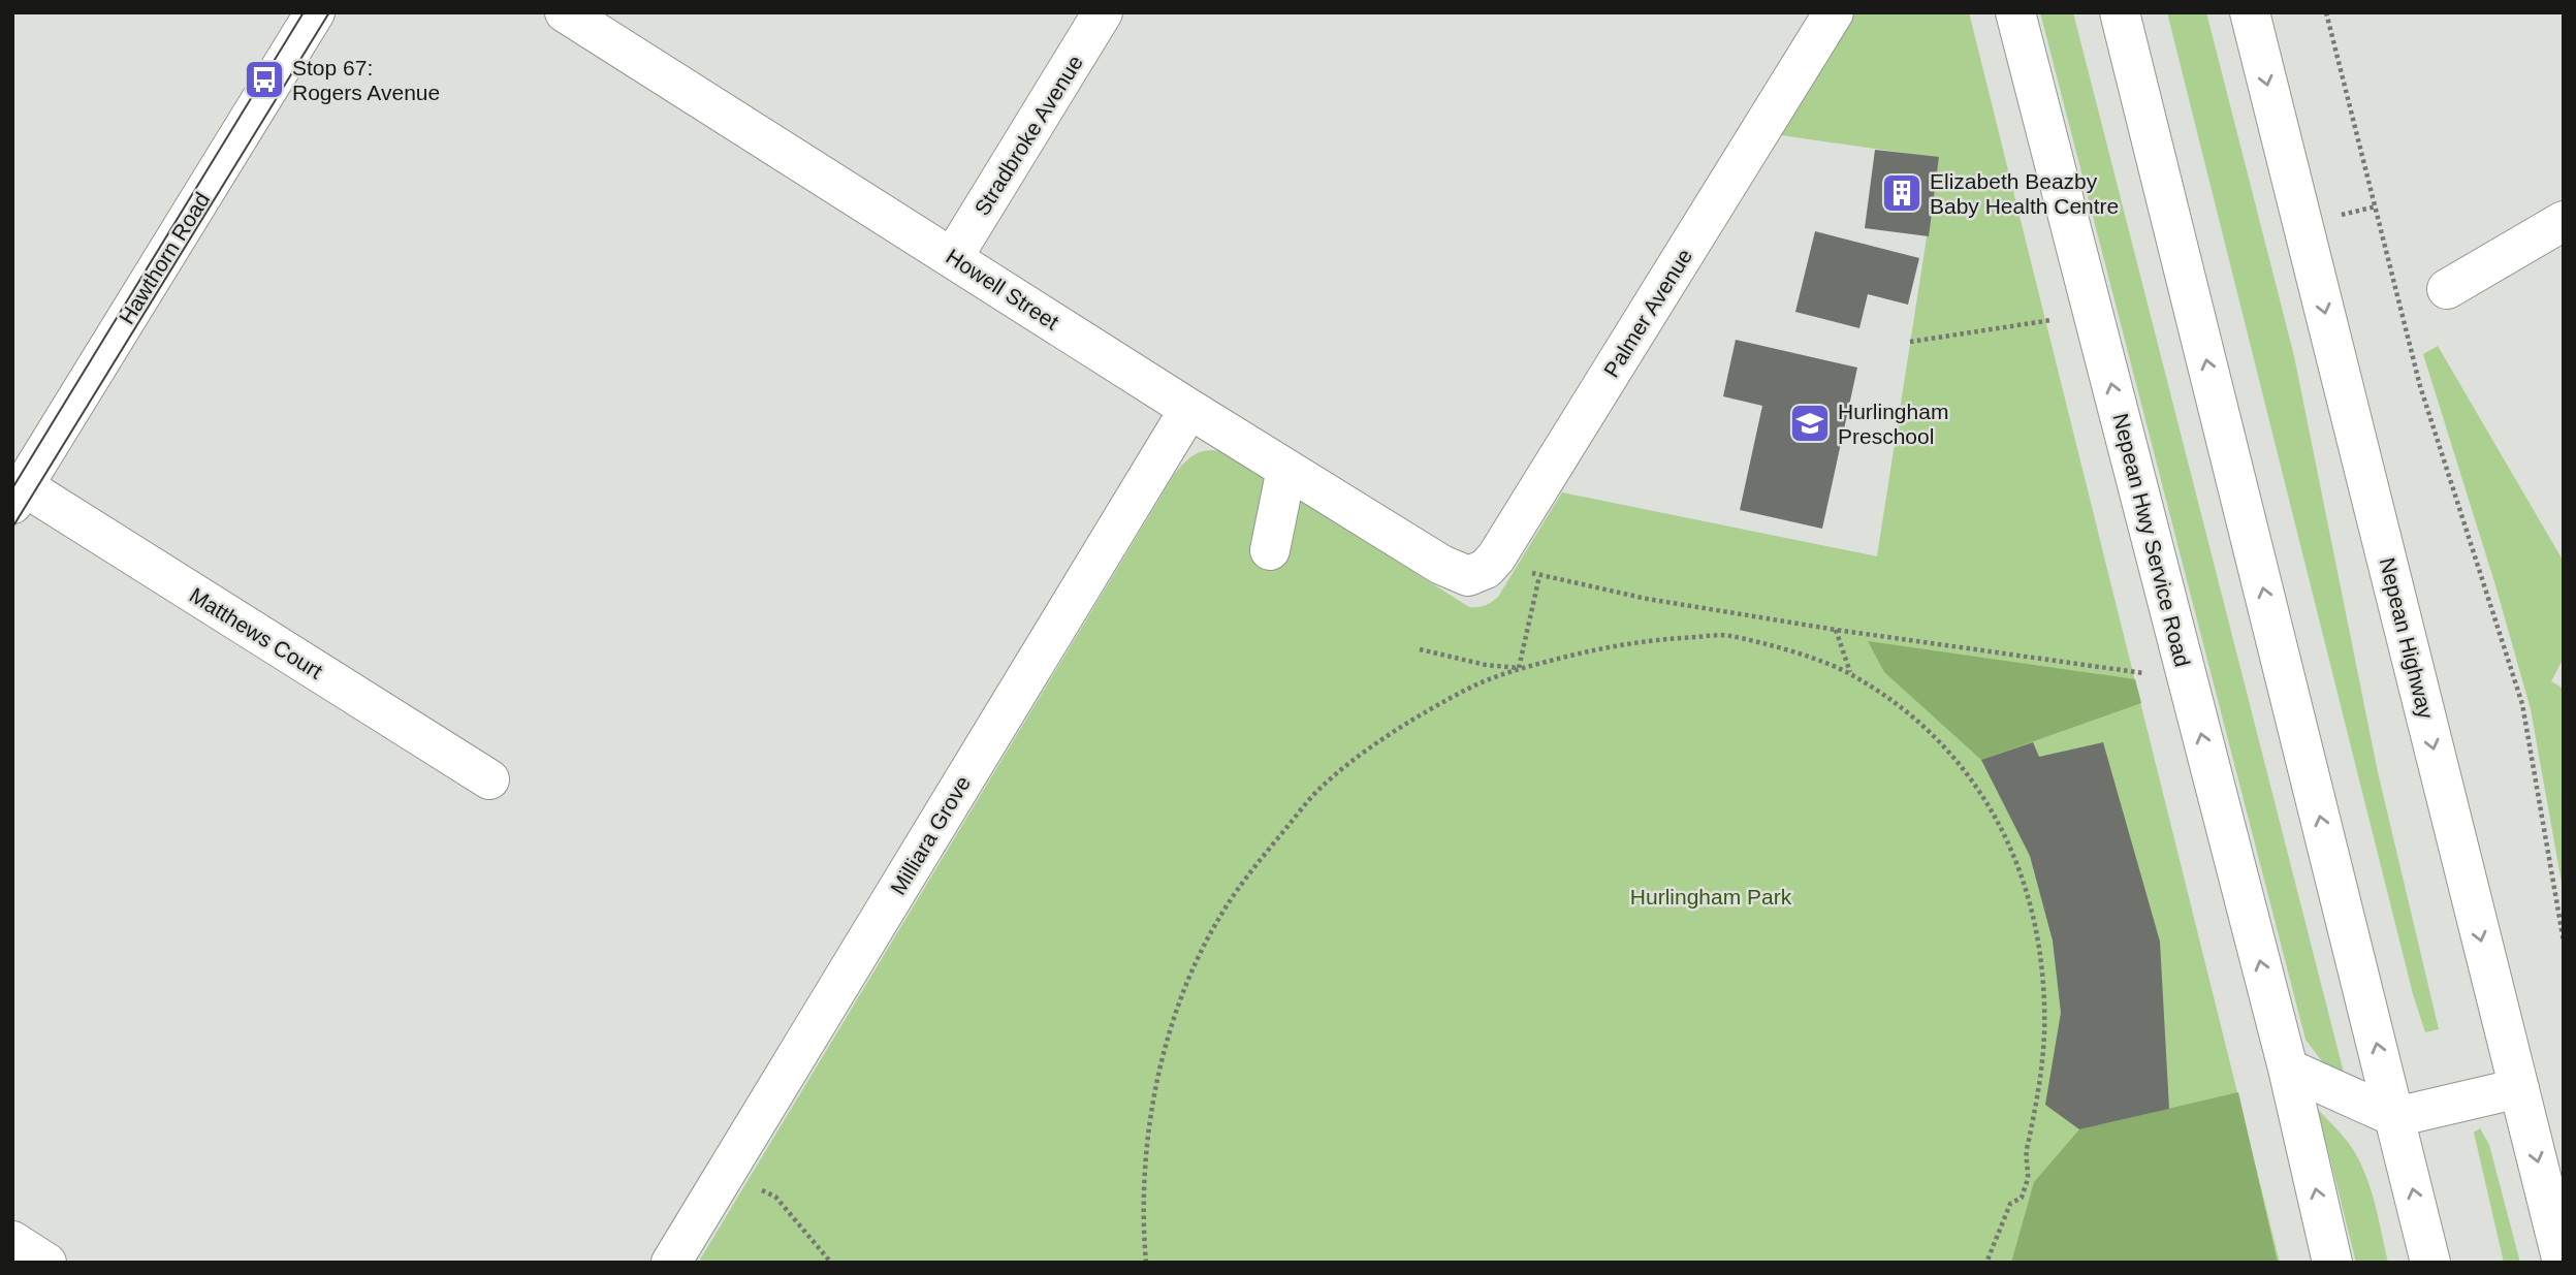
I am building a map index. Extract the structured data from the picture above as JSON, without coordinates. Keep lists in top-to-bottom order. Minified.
{"streets":{"main road":["Stradbroke Avenue","Hawthorn Road","Howell Street","Palmer Avenue","Nepean Hwy Service Road","Matthews Court","Nepean Highway","Milliara Grove"]},"crossings":[["Stradbroke Avenue","Howell Street"],["Hawthorn Road","Matthews Court"],["Howell Street","Palmer Avenue"],["Howell Street","Milliara Grove"]],"parks":["Hurlingham Park"],"places":{"bus stop":["Stop 67: Rogers Avenue"],"building":["Elizabeth Beazby Baby Health Centre"],"school or university":["Hurlingham Preschool"]}}
